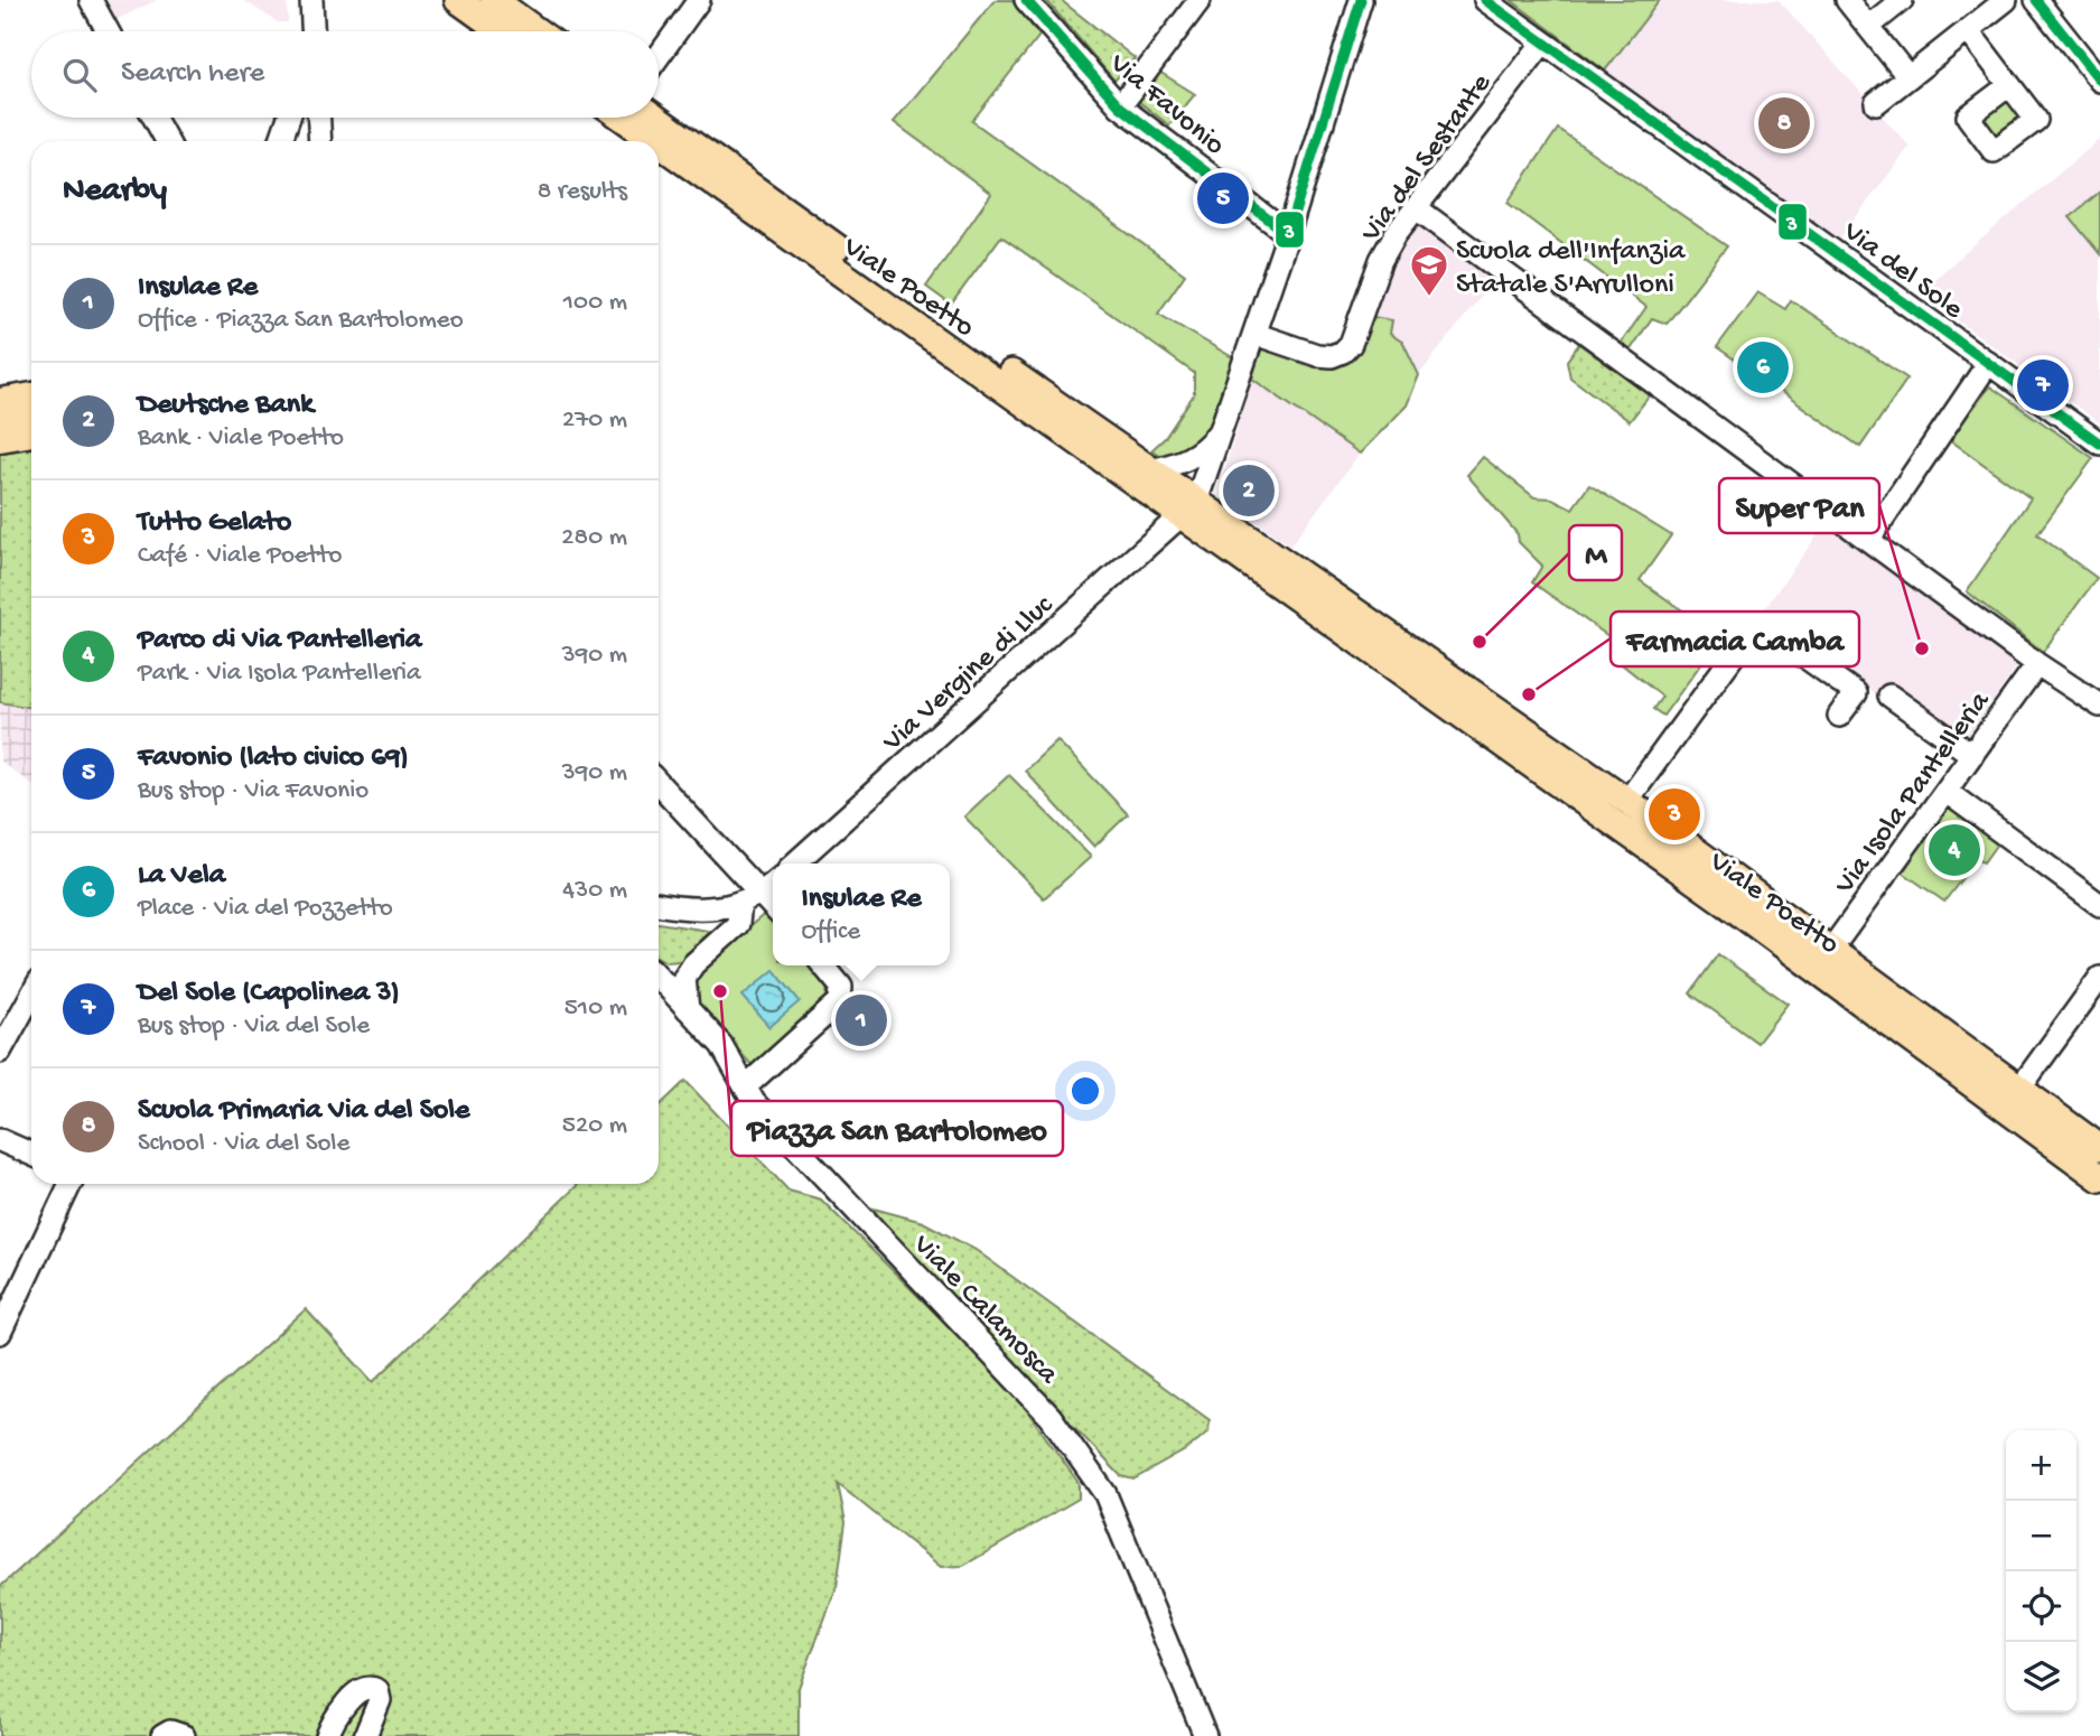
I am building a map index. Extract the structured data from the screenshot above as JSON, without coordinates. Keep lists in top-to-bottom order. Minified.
{"streets":{"main road":["Viale Poetto"],"street":["Via Favonio","Via del Sestante","Via del Sole","Via Vergine di Lluc","Via Isola Pantelleria","Viale Calamosca"]},"crossings":[["Via del Sestante","Via del Sole"],["Viale Poetto","Via Vergine di Lluc"],["Viale Poetto","Via Isola Pantelleria"]],"places":{"school or university":["Scuola dell'Infanzia Statale S'Arrulloni"],"other":["M","Super Pan","Farmacia Camba","Piazza San Bartolomeo"]},"lines":["transit line 3"],"page":{"search":"Search here","pins":["8","5","6","7","2","3","4","1"],"heading":["Nearby","8 results"],"list":[{"mark":"1","name":"Insulae Re","note":"Office · Piazza San Bartolomeo","value":"100 m"},{"mark":"2","name":"Deutsche Bank","note":"Bank · Viale Poetto","value":"270 m"},{"mark":"3","name":"Tutto Gelato","note":"Café · Viale Poetto","value":"280 m"},{"mark":"4","name":"Parco di Via Pantelleria","note":"Park · Via Isola Pantelleria","value":"390 m"},{"mark":"5","name":"Favonio (lato civico 69)","note":"Bus stop · Via Favonio","value":"390 m"},{"mark":"6","name":"La Vela","note":"Place · Via del Pozzetto","value":"430 m"},{"mark":"7","name":"Del Sole (Capolinea 3)","note":"Bus stop · Via del Sole","value":"510 m"},{"mark":"8","name":"Scuola Primaria Via del Sole","note":"School · Via del Sole","value":"520 m"}],"popup":["Insulae Re","Office"],"map_buttons":["+","−"]}}
